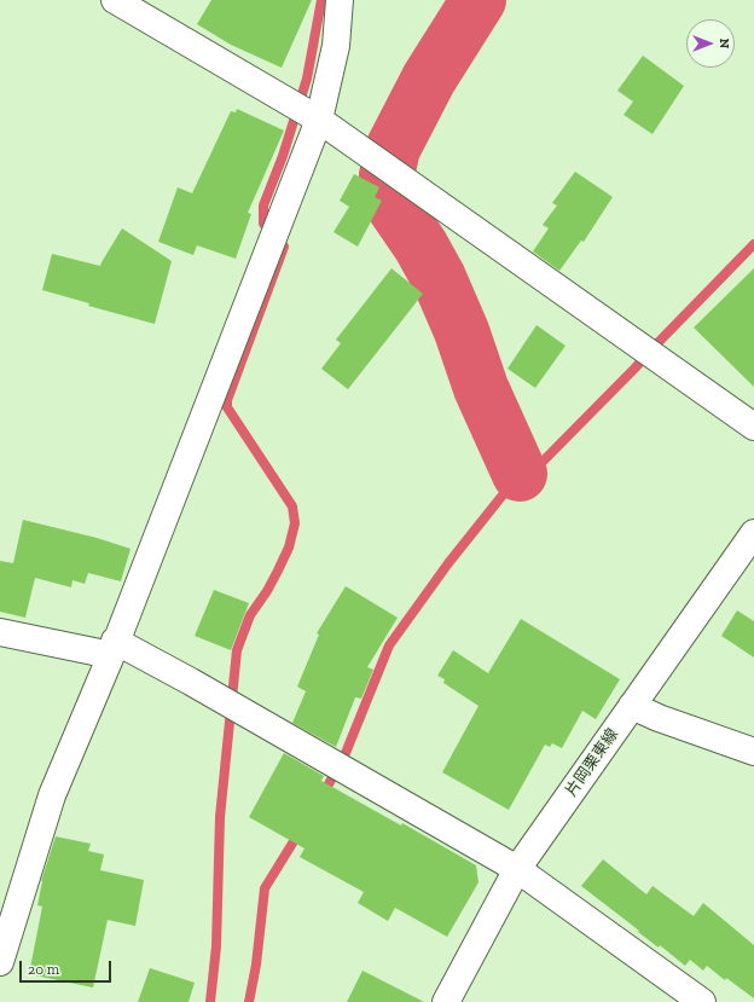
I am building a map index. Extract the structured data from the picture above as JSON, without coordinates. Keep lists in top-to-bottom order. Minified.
{"streets":{"street":["片岡栗東線"]},"scale_bar":"20 m","north":"right"}
